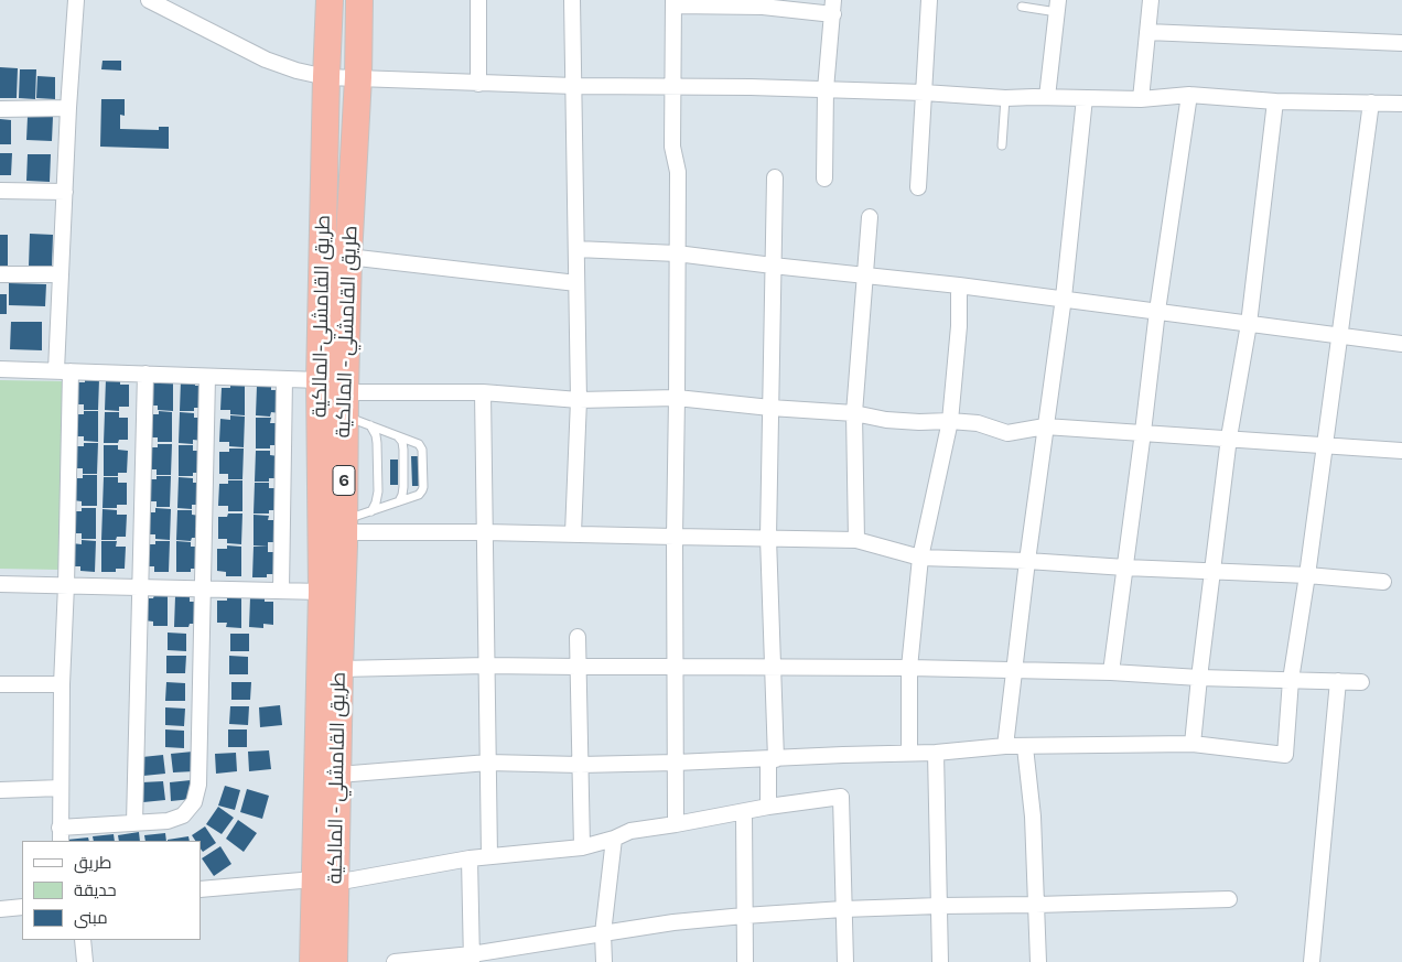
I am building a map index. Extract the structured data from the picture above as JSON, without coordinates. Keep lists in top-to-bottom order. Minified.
{"streets":{"highway":["طريق القامشلي-المالكية","طريق القامشلي - المالكية","6"]},"crossings":[["طريق القامشلي-المالكية","طريق القامشلي - المالكية"]],"legend":["طريق","حديقة","مبنى"]}
